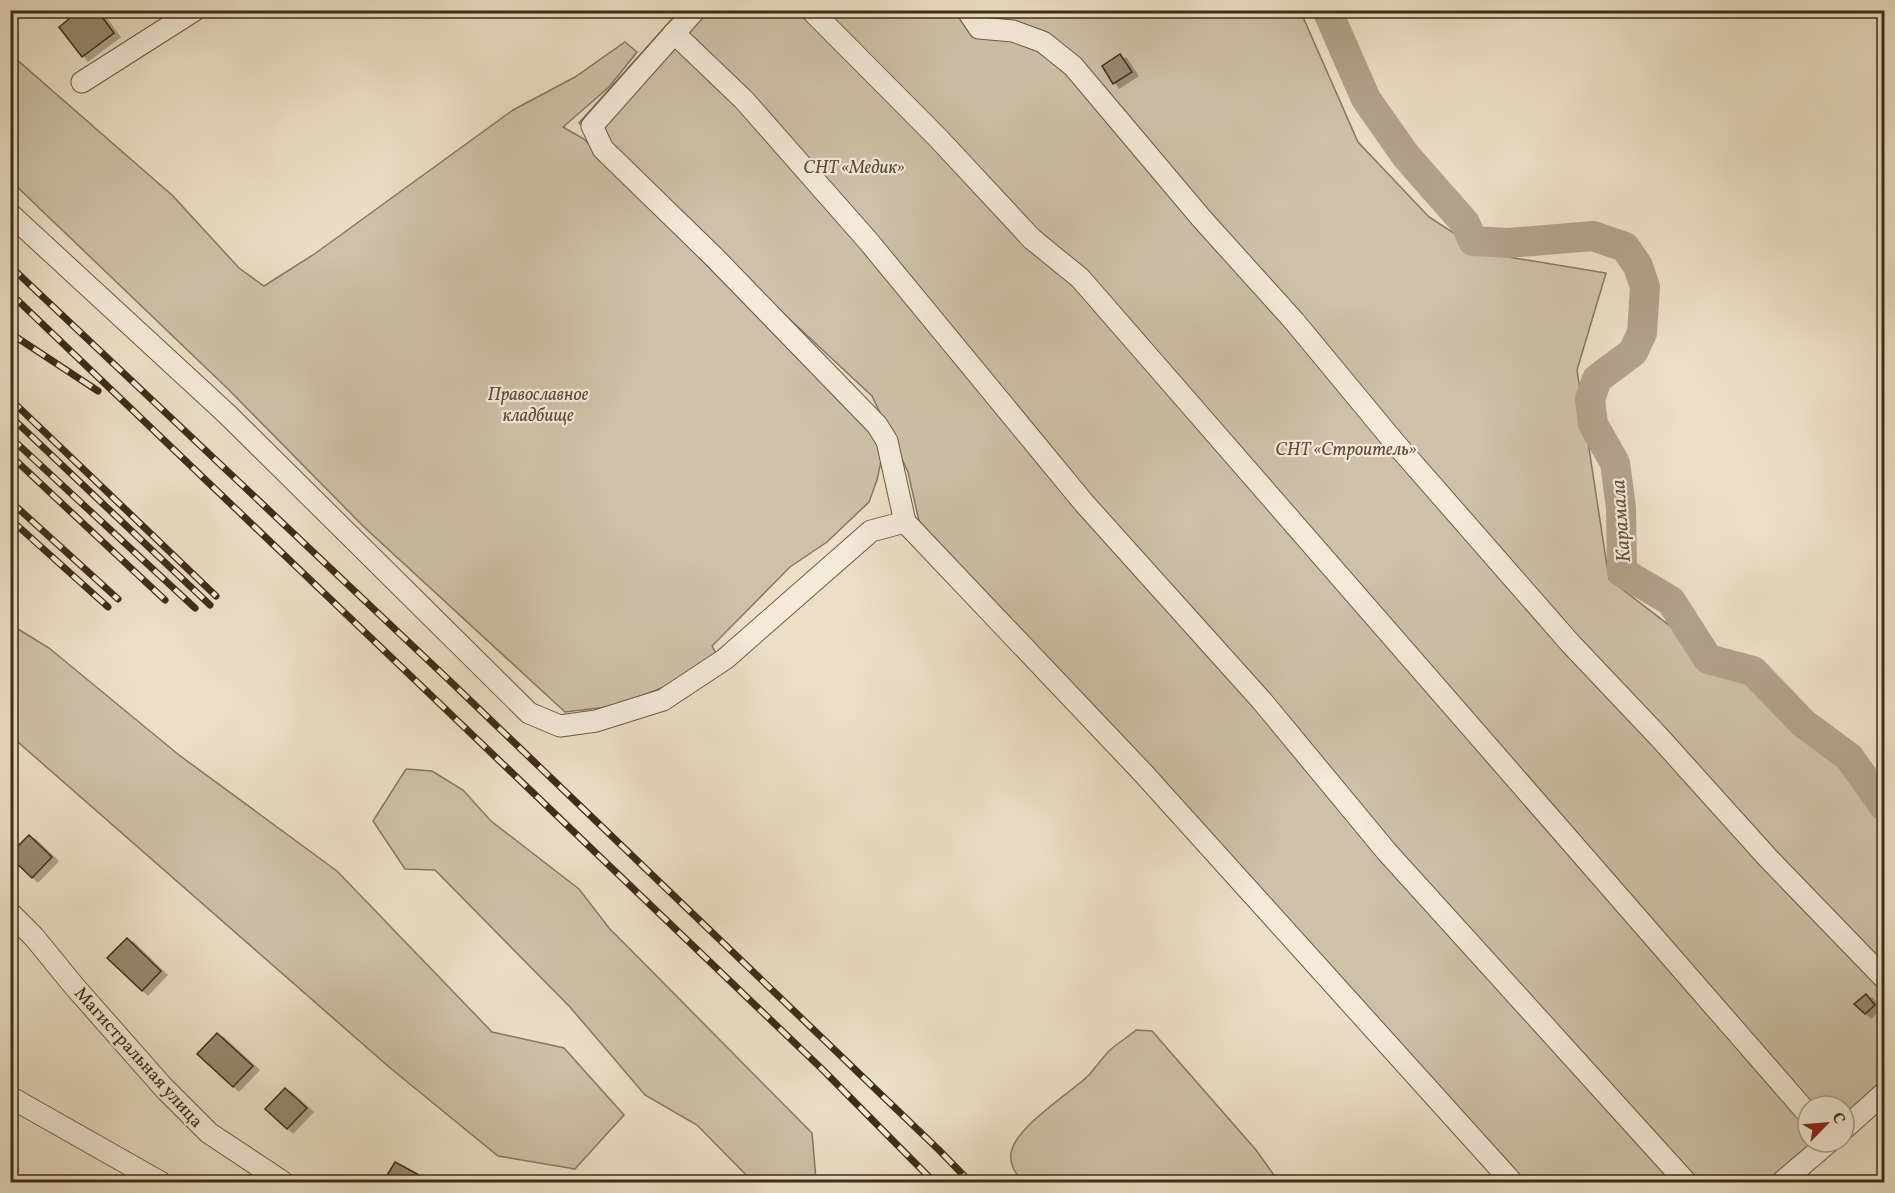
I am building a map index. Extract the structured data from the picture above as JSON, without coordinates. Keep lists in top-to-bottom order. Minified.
{"streets":{"street":["Магистральная улица"]},"water":["Карамала"],"parks":["СНТ «Медик»","Православное кладбище","СНТ «Строитель»"],"north":"top right"}
